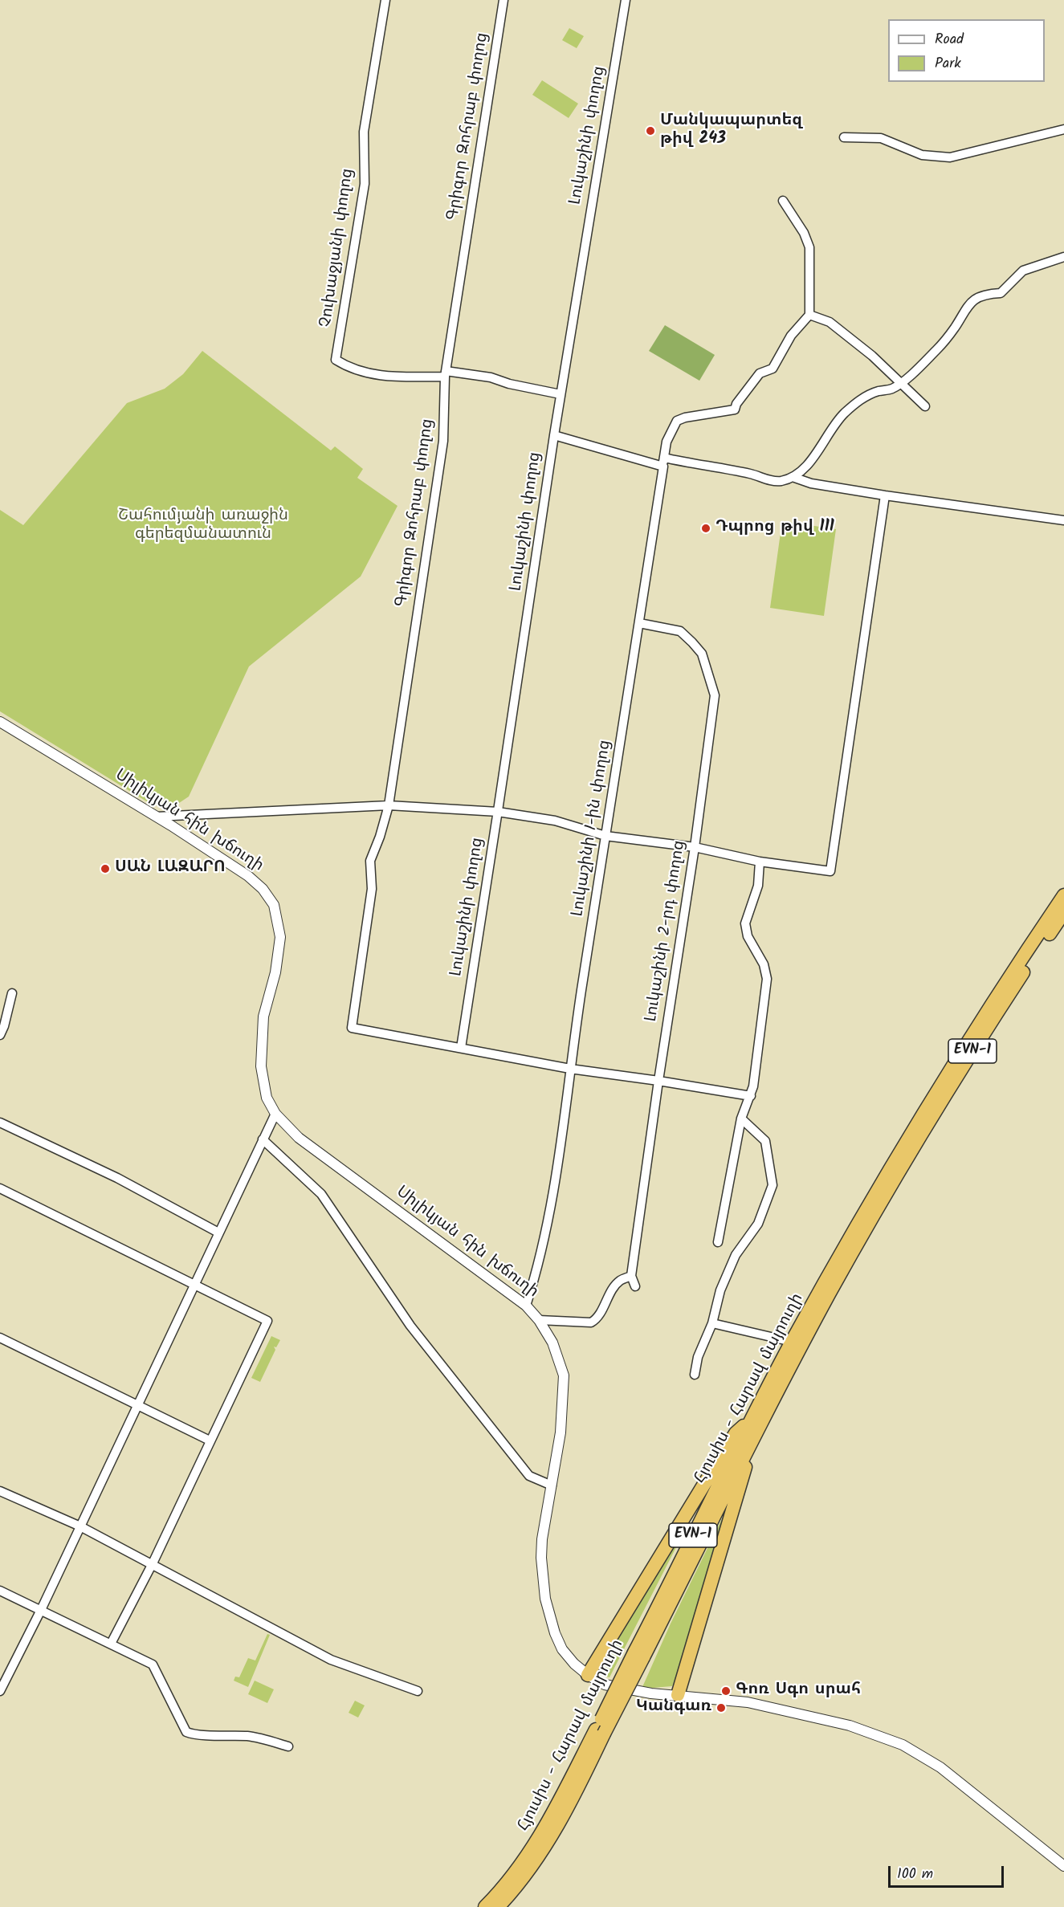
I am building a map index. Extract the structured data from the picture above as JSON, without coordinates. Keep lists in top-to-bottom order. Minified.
{"streets":{"highway":["EVN-1","Հյուսիս - Հարավ մայրուղի"],"street":["Գրիգոր Զոհրաբ փողոց","Լուկաշինի փողոց","Չուխաջյանի փողոց","Սիլիկյան հին խճուղի","Լուկաշինի 1-ին փողոց","Լուկաշինի 2-րդ փողոց"]},"crossings":[["Գրիգոր Զոհրաբ փողոց","Լուկաշինի փողոց"],["Գրիգոր Զոհրաբ փողոց","Չուխաջյանի փողոց"],["Լուկաշինի փողոց","Չուխաջյանի փողոց"],["Սիլիկյան հին խճուղի","Լուկաշինի 1-ին փողոց"],["Լուկաշինի 1-ին փողոց","Լուկաշինի 2-րդ փողոց"]],"parks":["Շահումյանի առաջին գերեզմանատուն"],"places":["Մանկապարտեզ թիվ 243","Դպրոց թիվ 111","ՍԱՆ ԼԱԶԱՐՈ","Գոռ Սգո սրահ","Կանգառ"],"legend":["Road","Park"],"scale_bar":"100 m"}
